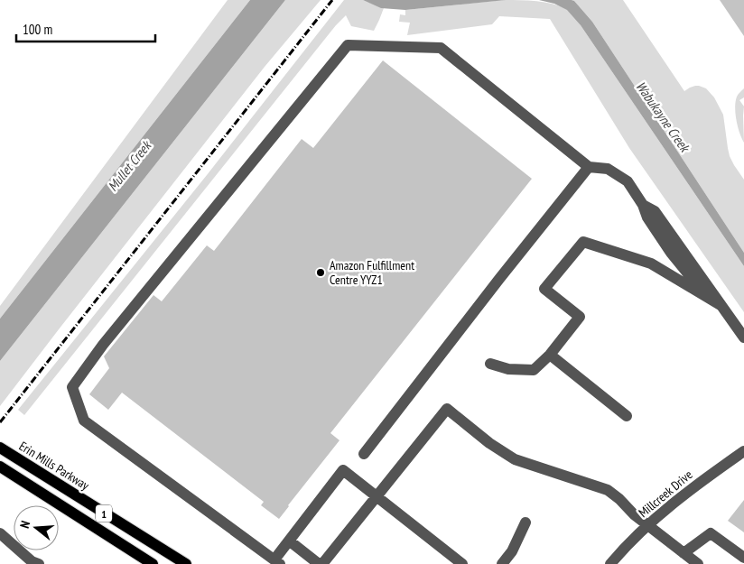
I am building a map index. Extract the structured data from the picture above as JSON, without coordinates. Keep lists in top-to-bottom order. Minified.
{"streets":{"main road":["Erin Mills Parkway","1"],"street":["Millcreek Drive"]},"water":["Wabukayne Creek","Mullet Creek"],"places":["Amazon Fulfillment Centre YYZ1"],"scale_bar":"100 m","north":"left"}
